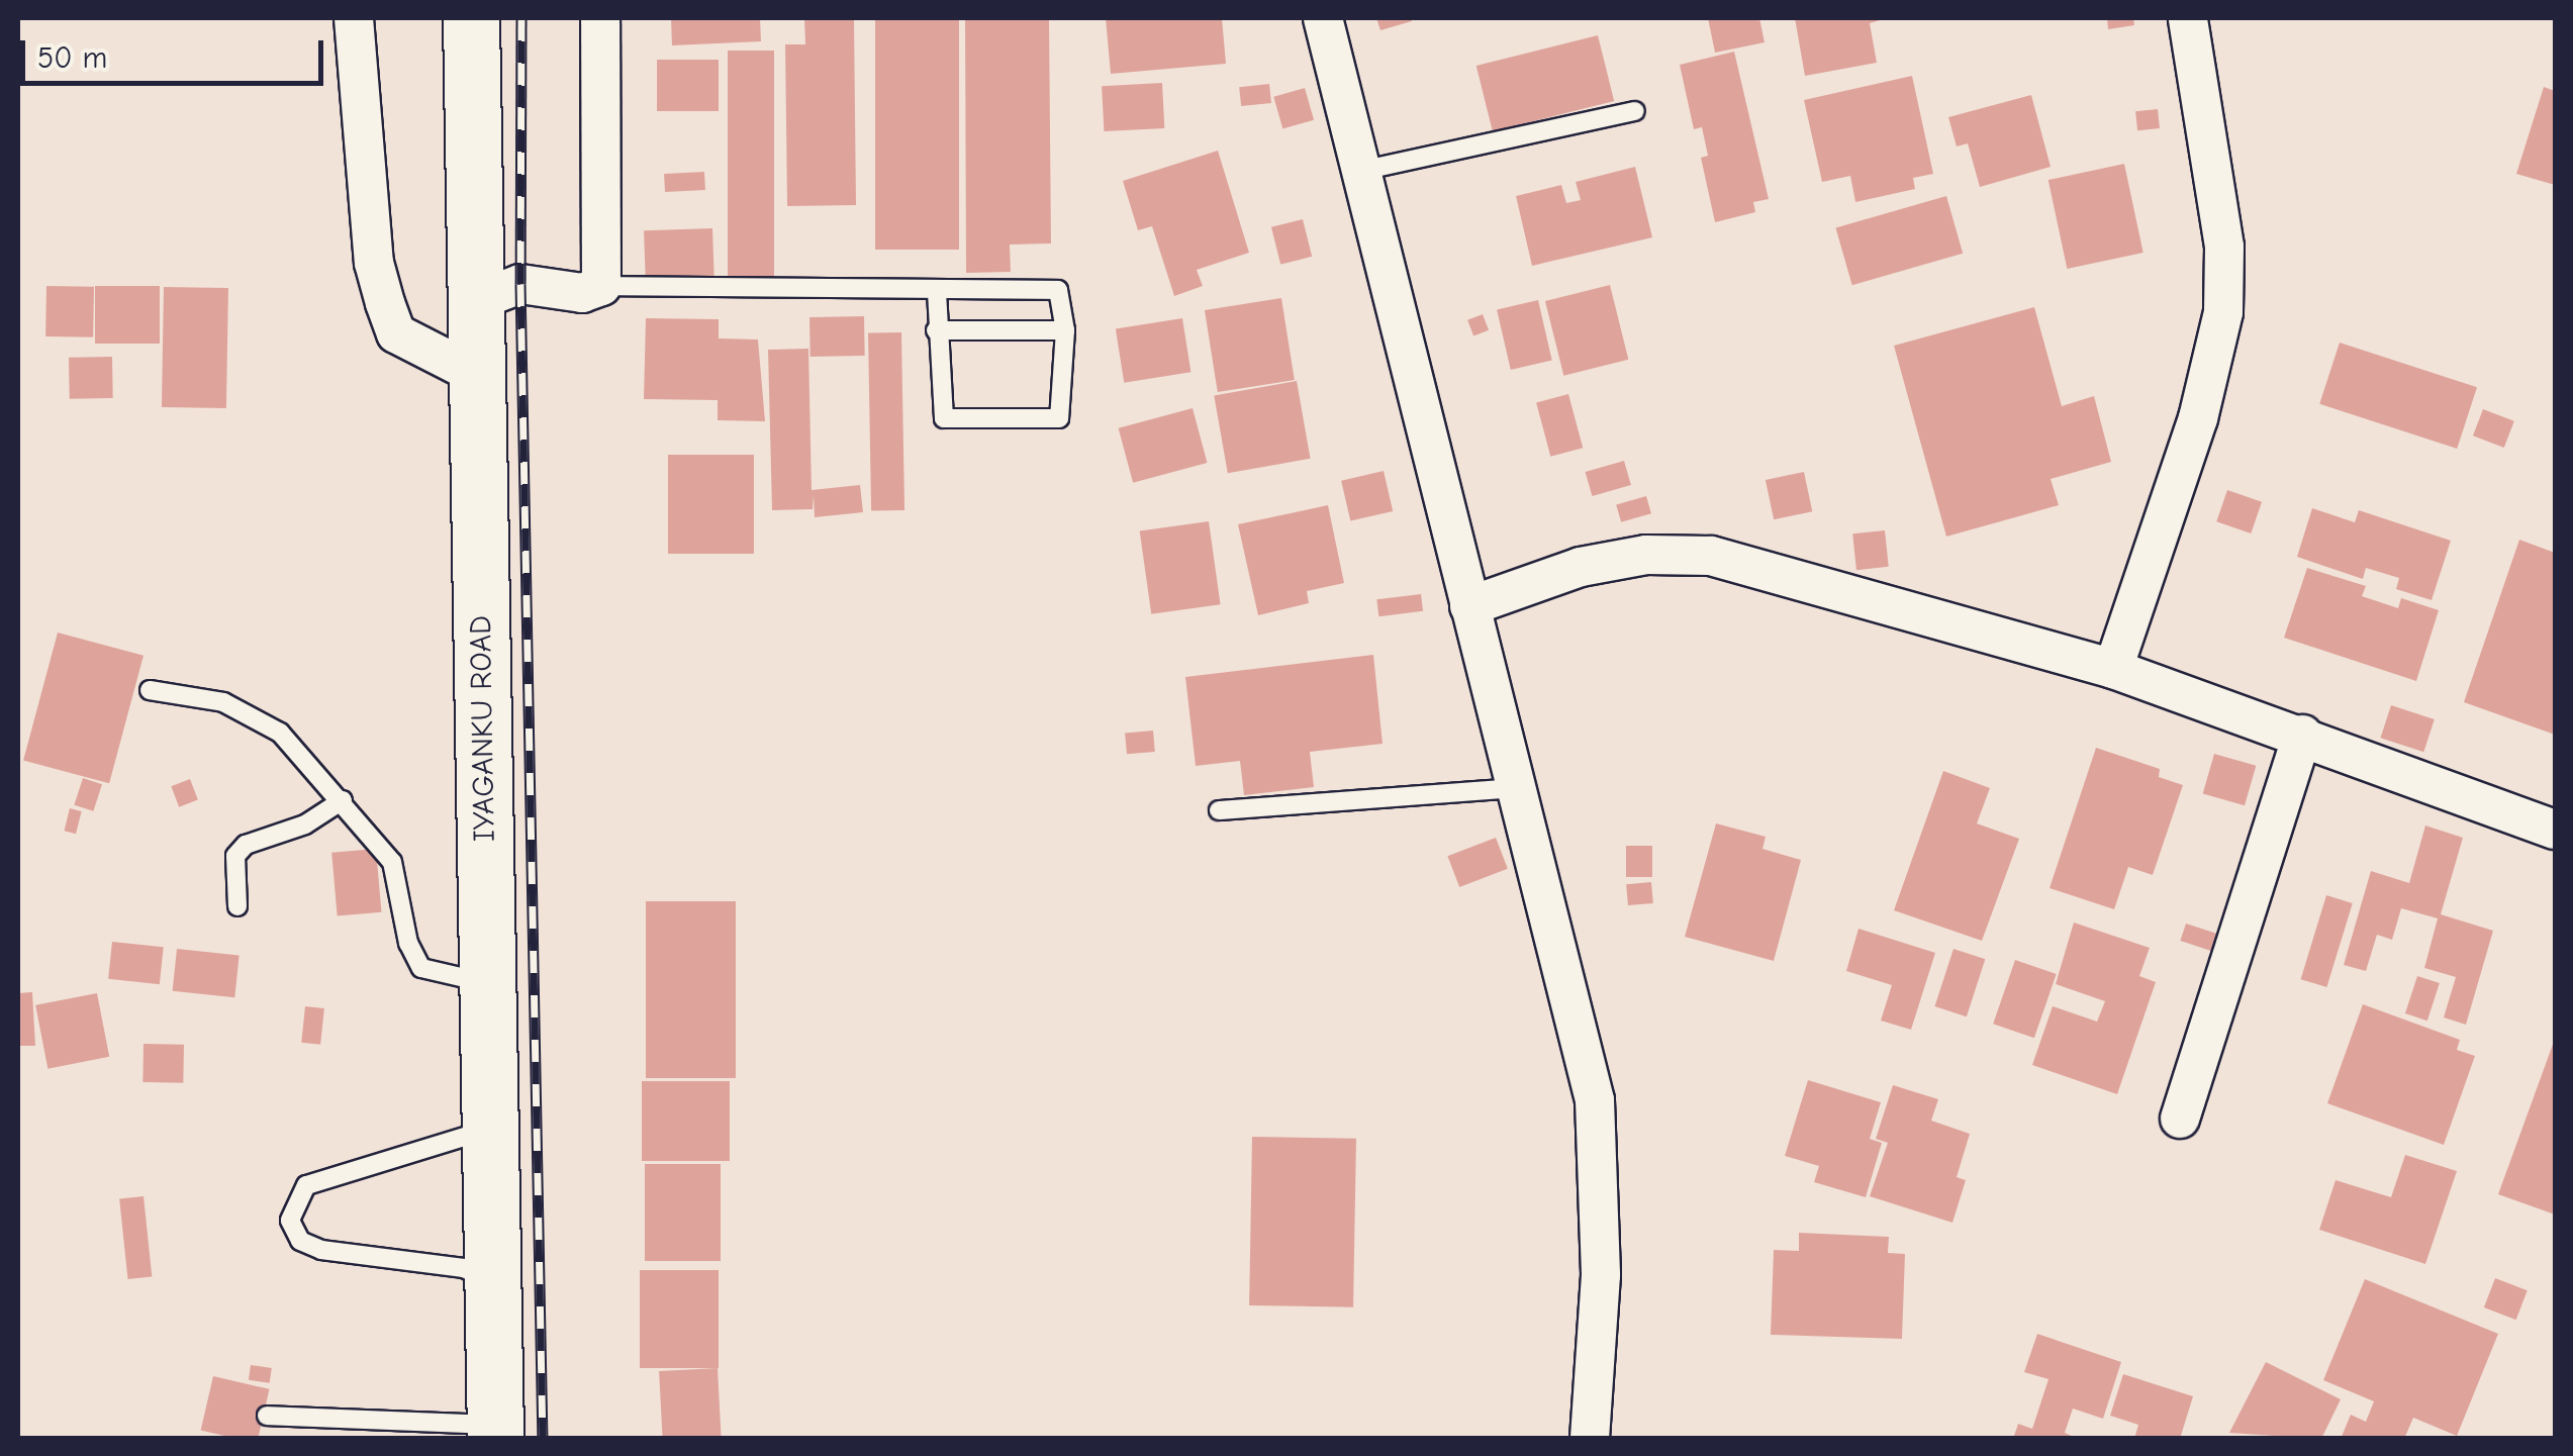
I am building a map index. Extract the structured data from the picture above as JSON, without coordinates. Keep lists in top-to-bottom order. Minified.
{"streets":{"highway":["IYAGANKU ROAD"]},"scale_bar":"50 m"}
